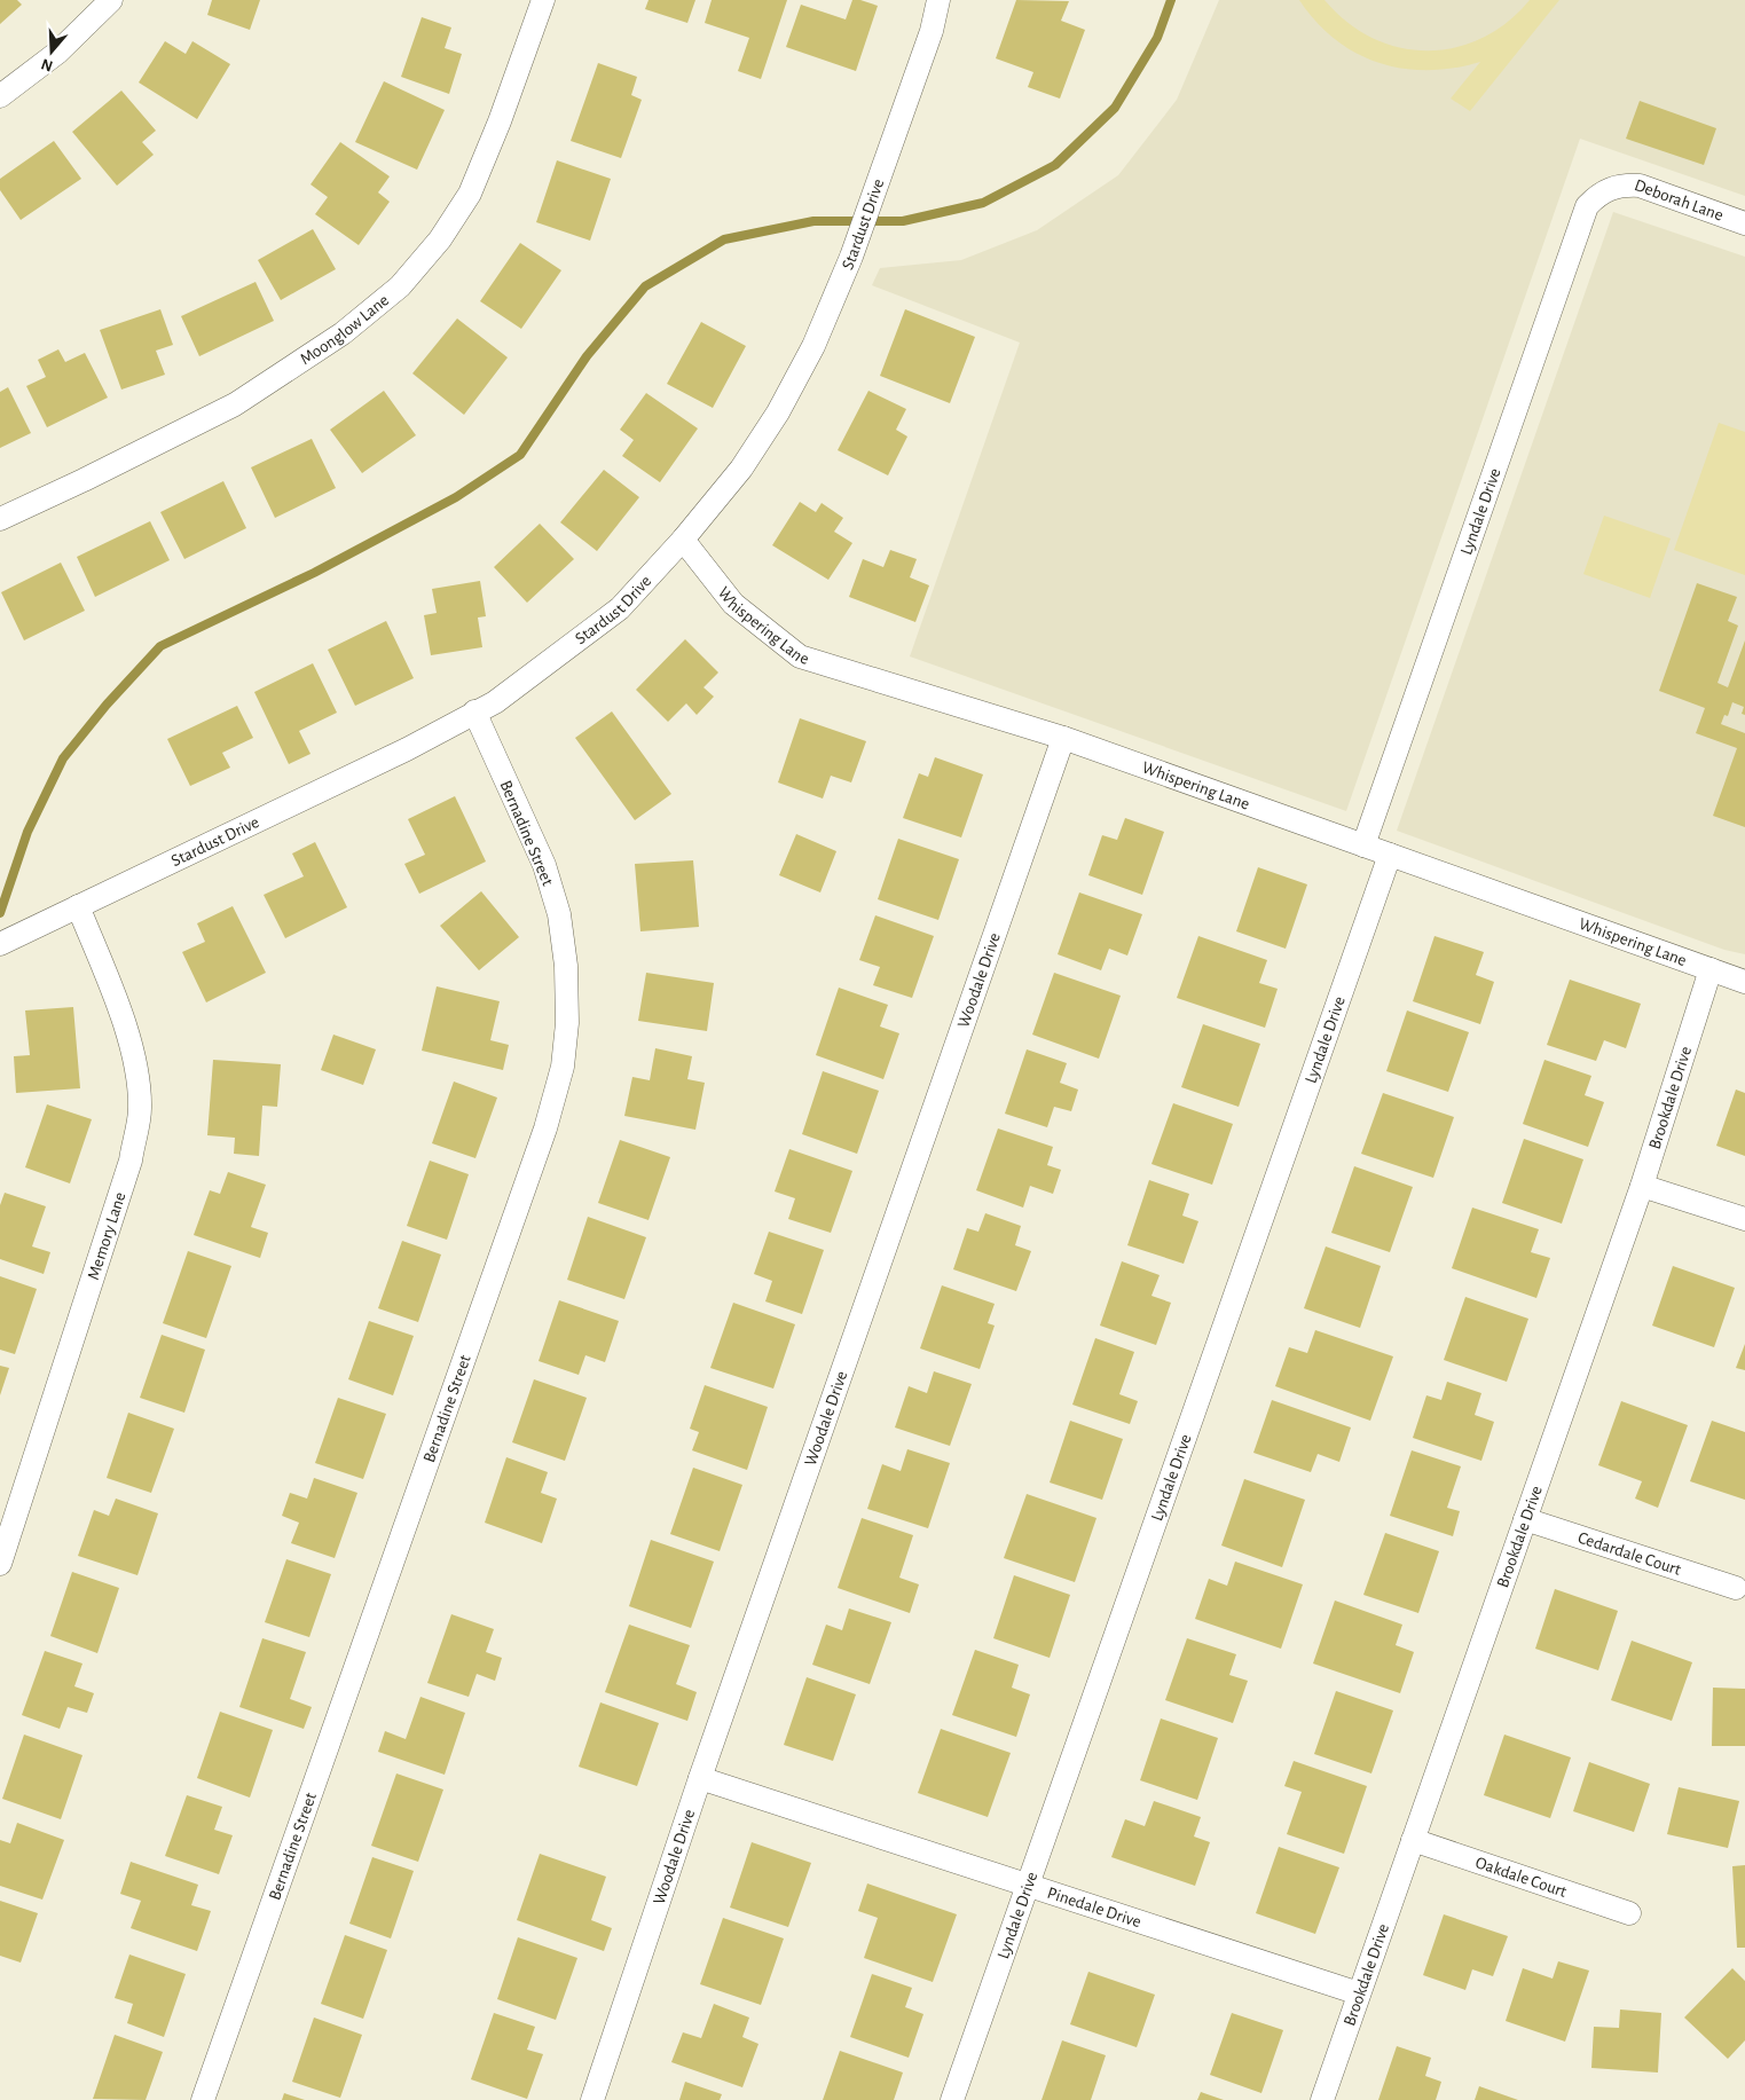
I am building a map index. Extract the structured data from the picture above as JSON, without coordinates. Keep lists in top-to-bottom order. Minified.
{"streets":{"street":["Deborah Lane","Stardust Drive","Moonglow Lane","Lyndale Drive","Whispering Lane","Bernadine Street","Woodale Drive","Brookdale Drive","Memory Lane","Cedardale Court","Oakdale Court","Pinedale Drive"]},"crossings":[["Deborah Lane","Lyndale Drive"],["Stardust Drive","Whispering Lane"],["Stardust Drive","Bernadine Street"],["Stardust Drive","Memory Lane"],["Lyndale Drive","Whispering Lane"],["Lyndale Drive","Pinedale Drive"],["Whispering Lane","Woodale Drive"],["Whispering Lane","Brookdale Drive"],["Woodale Drive","Pinedale Drive"],["Brookdale Drive","Cedardale Court"],["Brookdale Drive","Oakdale Court"],["Brookdale Drive","Pinedale Drive"]],"north":"bottom"}
